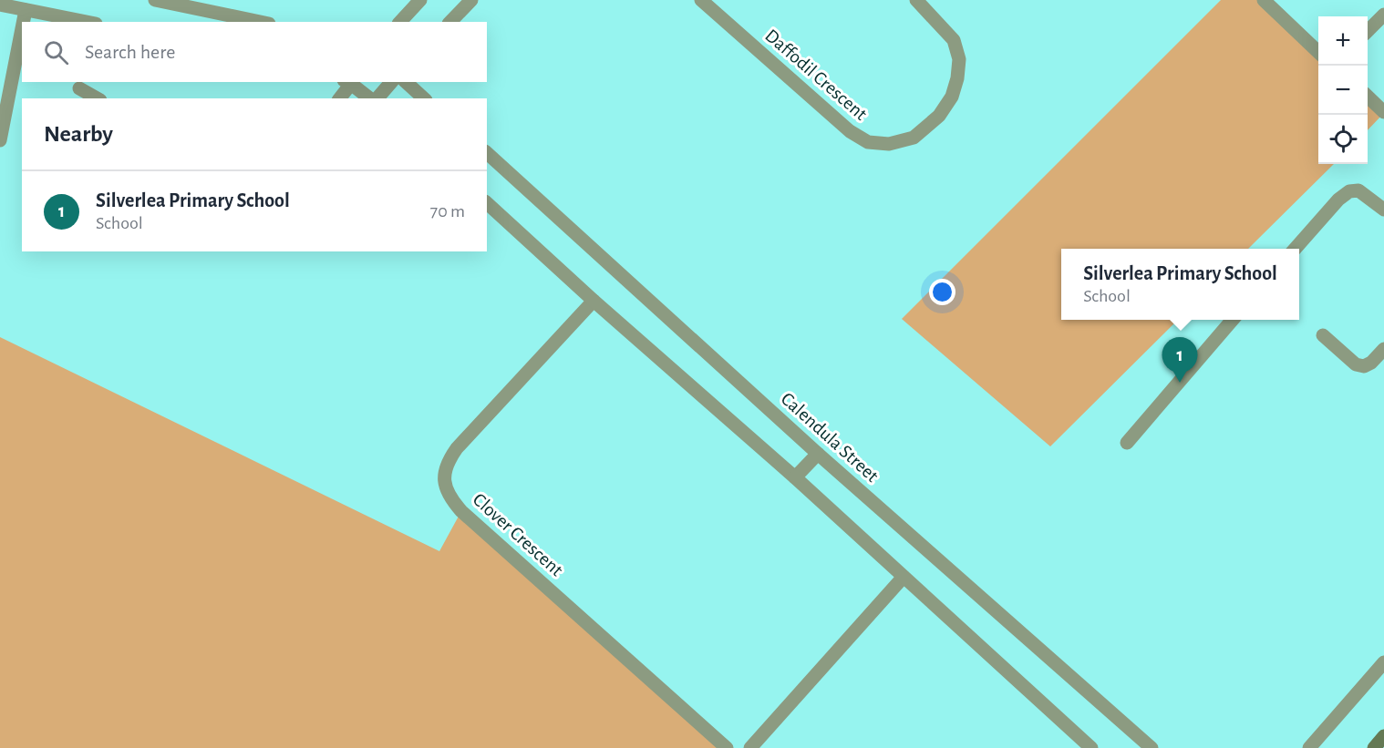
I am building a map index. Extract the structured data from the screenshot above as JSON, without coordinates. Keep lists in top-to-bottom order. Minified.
{"streets":{"street":["Daffodil Crescent","Calendula Street","Clover Crescent"]},"page":{"map_buttons":["+","−"],"search":"Search here","heading":"Nearby","list":[{"mark":"1","name":"Silverlea Primary School","note":"School","value":"70 m"}],"popup":["Silverlea Primary School","School"],"pins":"1"}}
